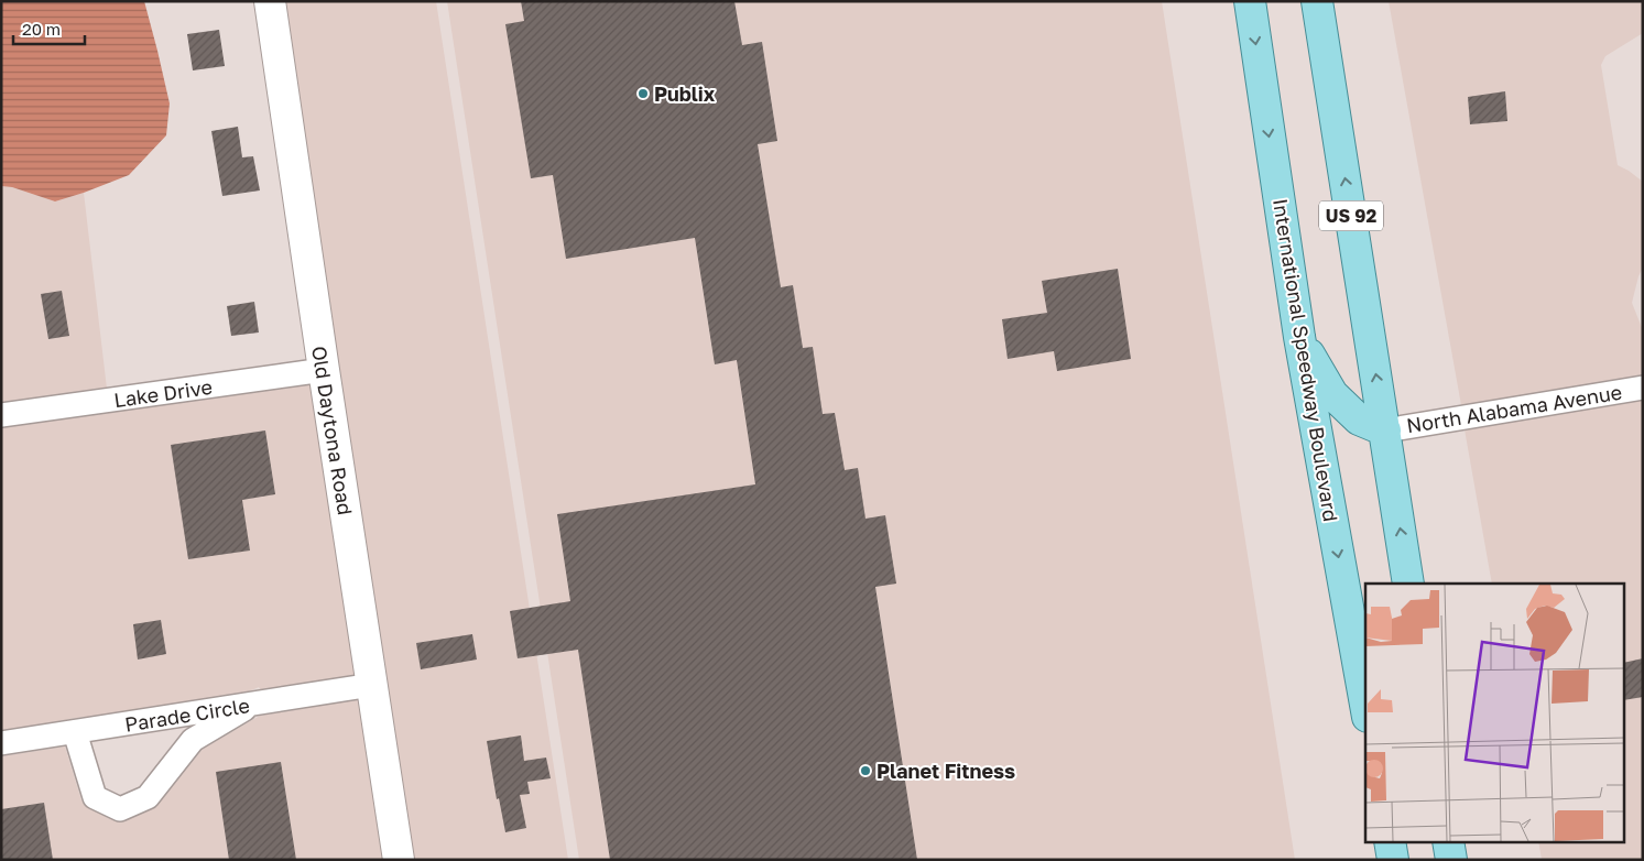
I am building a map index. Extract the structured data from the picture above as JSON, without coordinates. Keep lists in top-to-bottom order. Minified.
{"streets":{"main road":["US 92","International Speedway Boulevard"],"street":["Lake Drive","North Alabama Avenue","Old Daytona Road","Parade Circle"]},"crossings":[["US 92","North Alabama Avenue"],["Lake Drive","Old Daytona Road"],["Old Daytona Road","Parade Circle"]],"places":["Publix","Planet Fitness"],"scale_bar":"20 m"}
